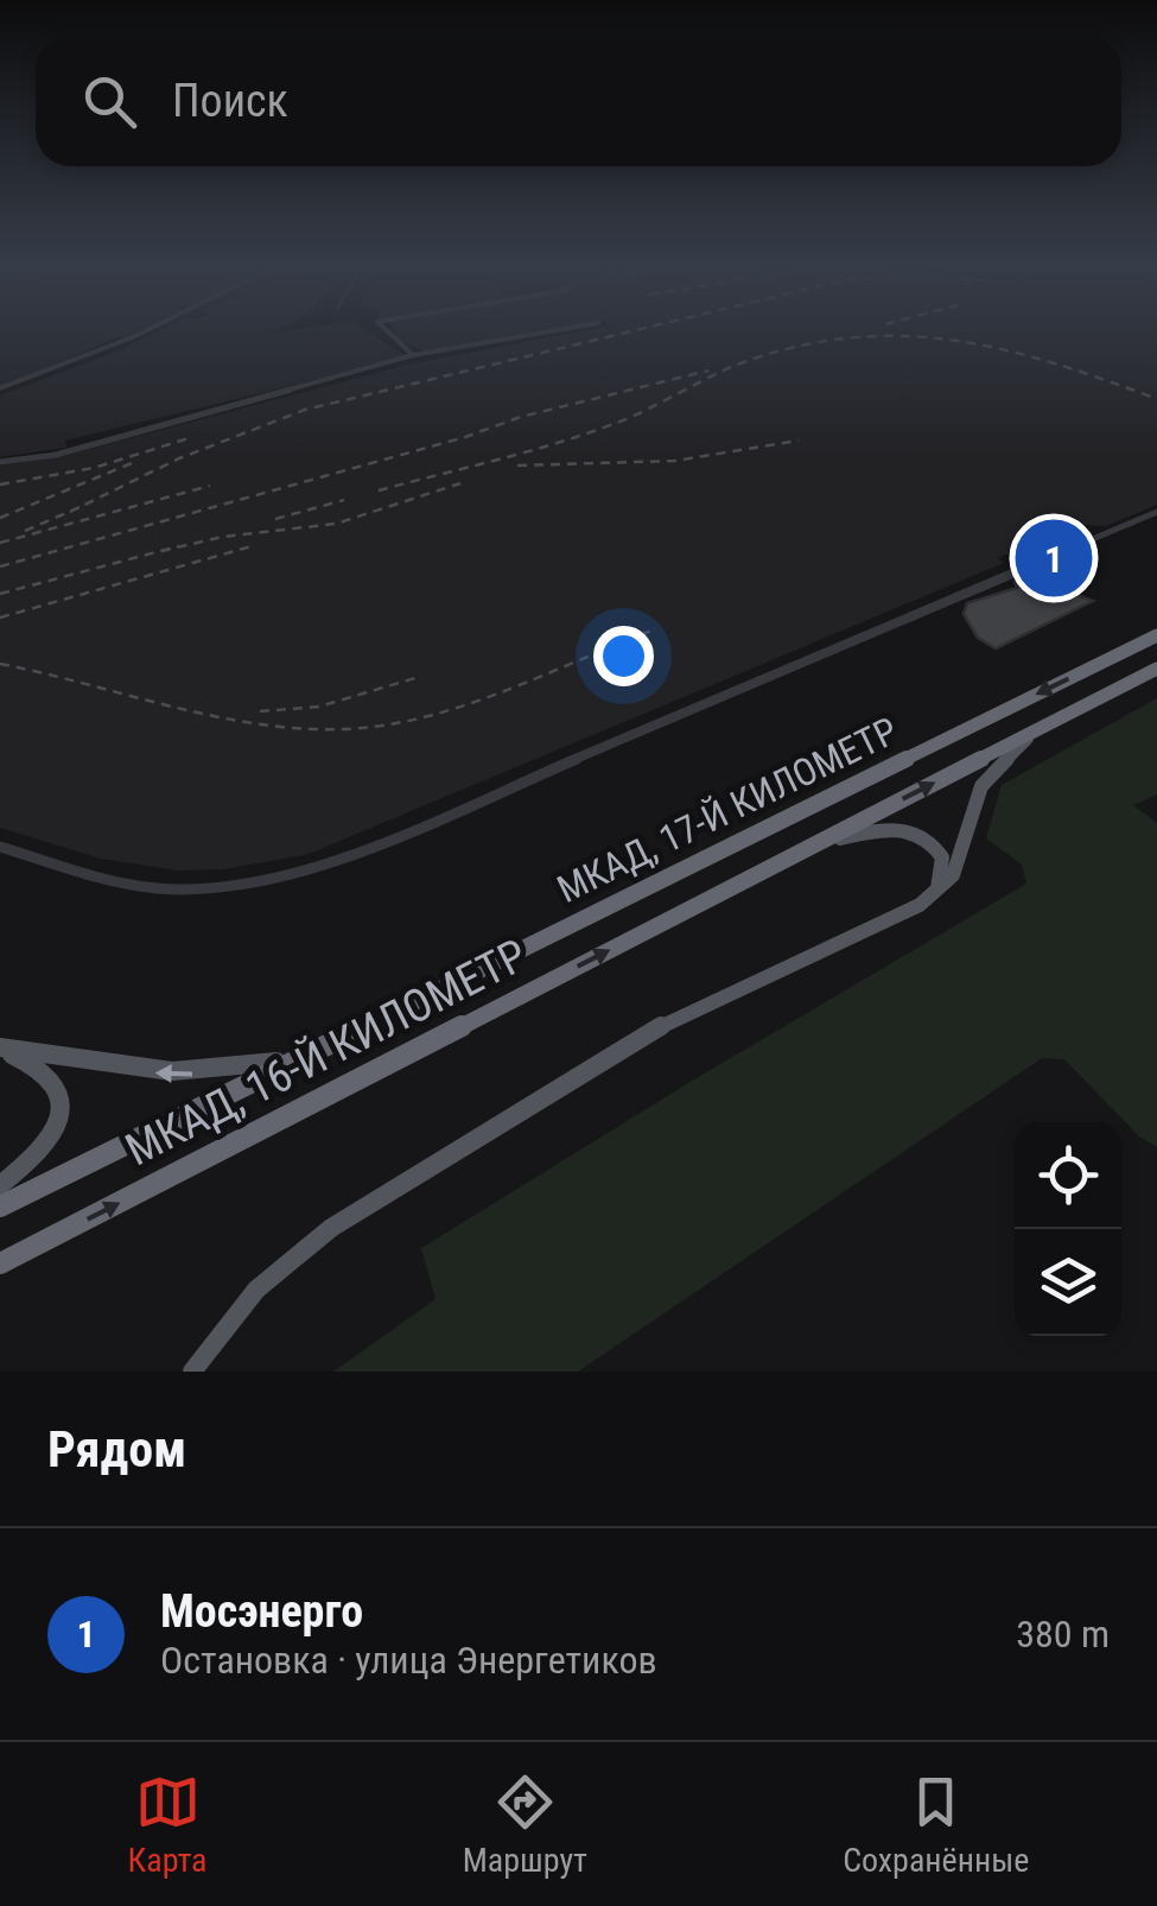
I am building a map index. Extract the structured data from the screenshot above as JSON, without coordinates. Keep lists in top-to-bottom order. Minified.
{"streets":{"highway":["МКАД, 17-Й КИЛОМЕТР","МКАД, 16-Й КИЛОМЕТР"]},"crossings":[["МКАД, 17-Й КИЛОМЕТР","МКАД, 16-Й КИЛОМЕТР"]],"page":{"search":"Поиск","pins":"1","heading":"Рядом","list":[{"mark":"1","name":"Мосэнерго","note":"Остановка · улица Энергетиков","value":"380 m"}],"nav":["Карта","Маршрут","Сохранённые"]}}
